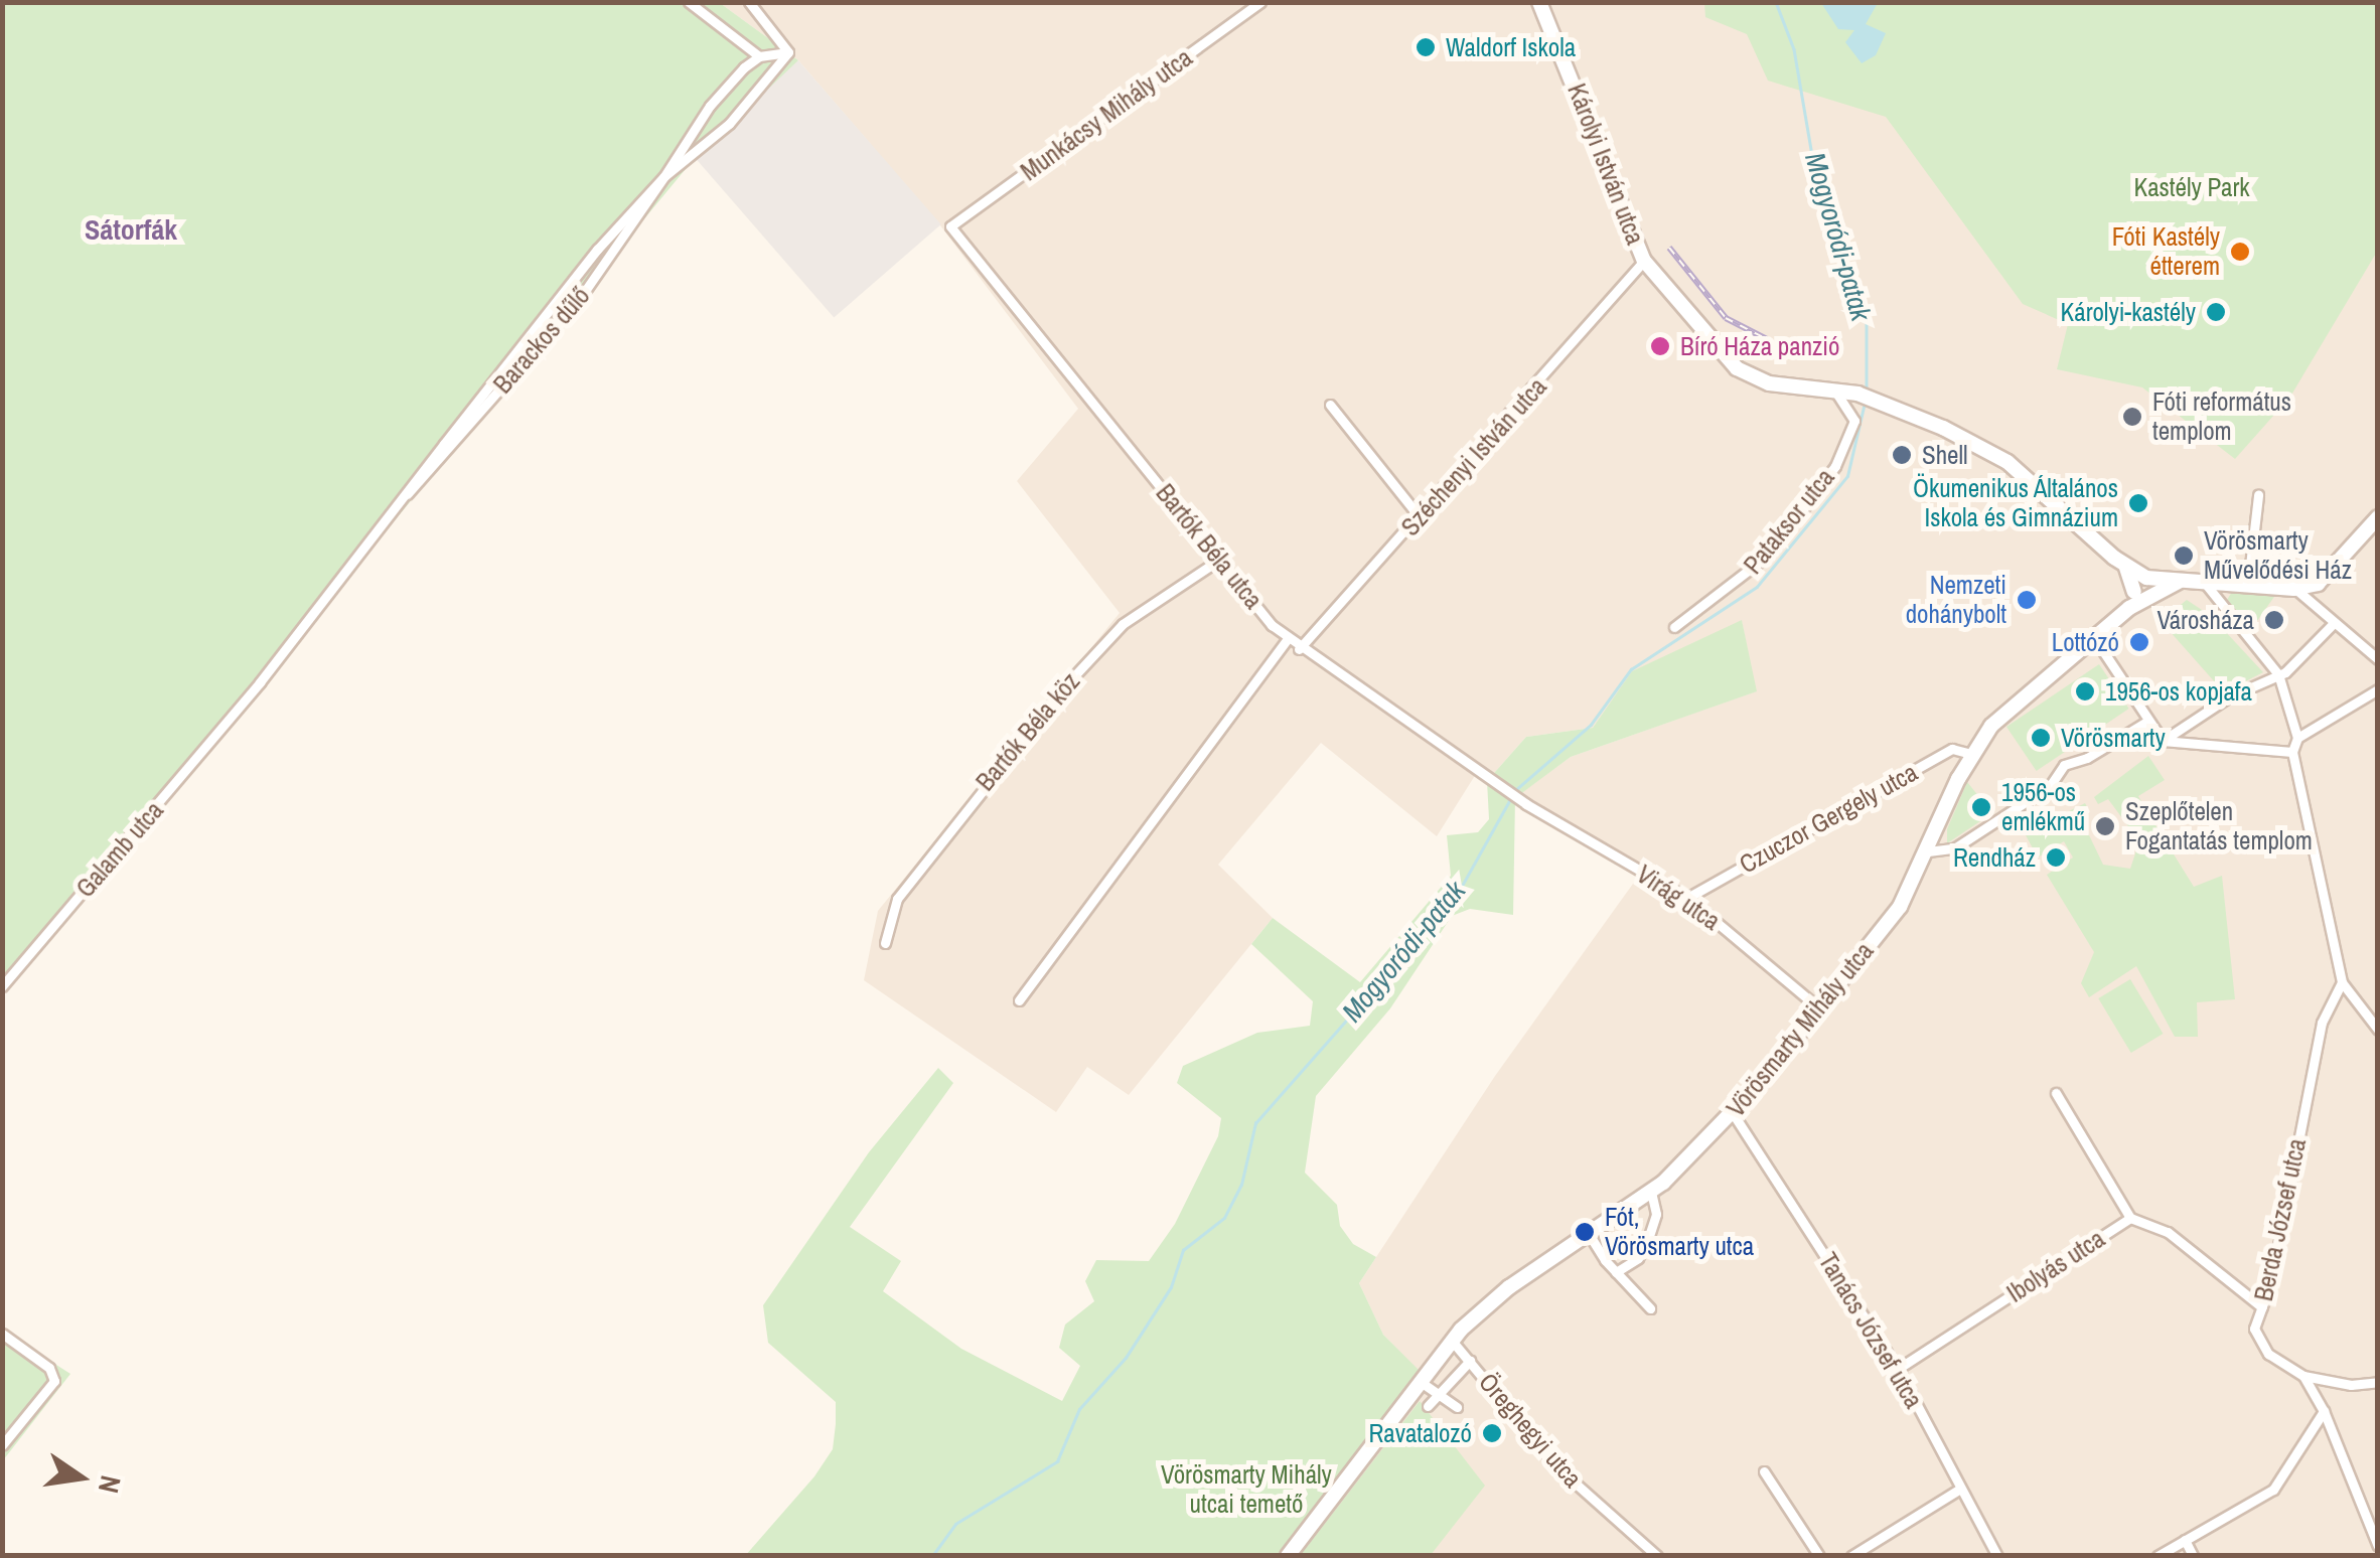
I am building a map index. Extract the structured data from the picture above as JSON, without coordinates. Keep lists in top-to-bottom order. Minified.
{"streets":{"main road":["Károlyi István utca","Vörösmarty Mihály utca"],"street":["Munkácsy Mihály utca","Barackos dűlő","Széchenyi István utca","Pataksor utca","Bartók Béla utca","Bartók Béla köz","Czuczor Gergely utca","Galamb utca","Virág utca","Berda József utca","Ibolyás utca","Tanács József utca","Öreghegyi utca"]},"crossings":[["Munkácsy Mihály utca","Bartók Béla utca"],["Károlyi István utca","Széchenyi István utca"],["Károlyi István utca","Pataksor utca"],["Barackos dűlő","Galamb utca"],["Széchenyi István utca","Bartók Béla utca"],["Bartók Béla utca","Bartók Béla köz"],["Bartók Béla utca","Virág utca"],["Czuczor Gergely utca","Virág utca"],["Czuczor Gergely utca","Vörösmarty Mihály utca"],["Virág utca","Vörösmarty Mihály utca"],["Vörösmarty Mihály utca","Tanács József utca"],["Vörösmarty Mihály utca","Öreghegyi utca"],["Berda József utca","Ibolyás utca"],["Ibolyás utca","Tanács József utca"]],"districts":["Sátorfák"],"water":["Mogyoródi-patak"],"parks":["Kastély Park","Vörösmarty Mihály utcai temető"],"places":["Waldorf Iskola","Fóti Kastély étterem","Károlyi-kastély","Bíró Háza panzió","Fóti református templom","Shell","Ökumenikus Általános Iskola és Gimnázium","Vörösmarty Művelődési Ház","Nemzeti dohánybolt","Városháza","Lottózó","1956-os kopjafa","Vörösmarty","1956-os emlékmű","Szeplőtelen Fogantatás templom","Rendház","Fót, Vörösmarty utca","Ravatalozó"],"north":"right"}
